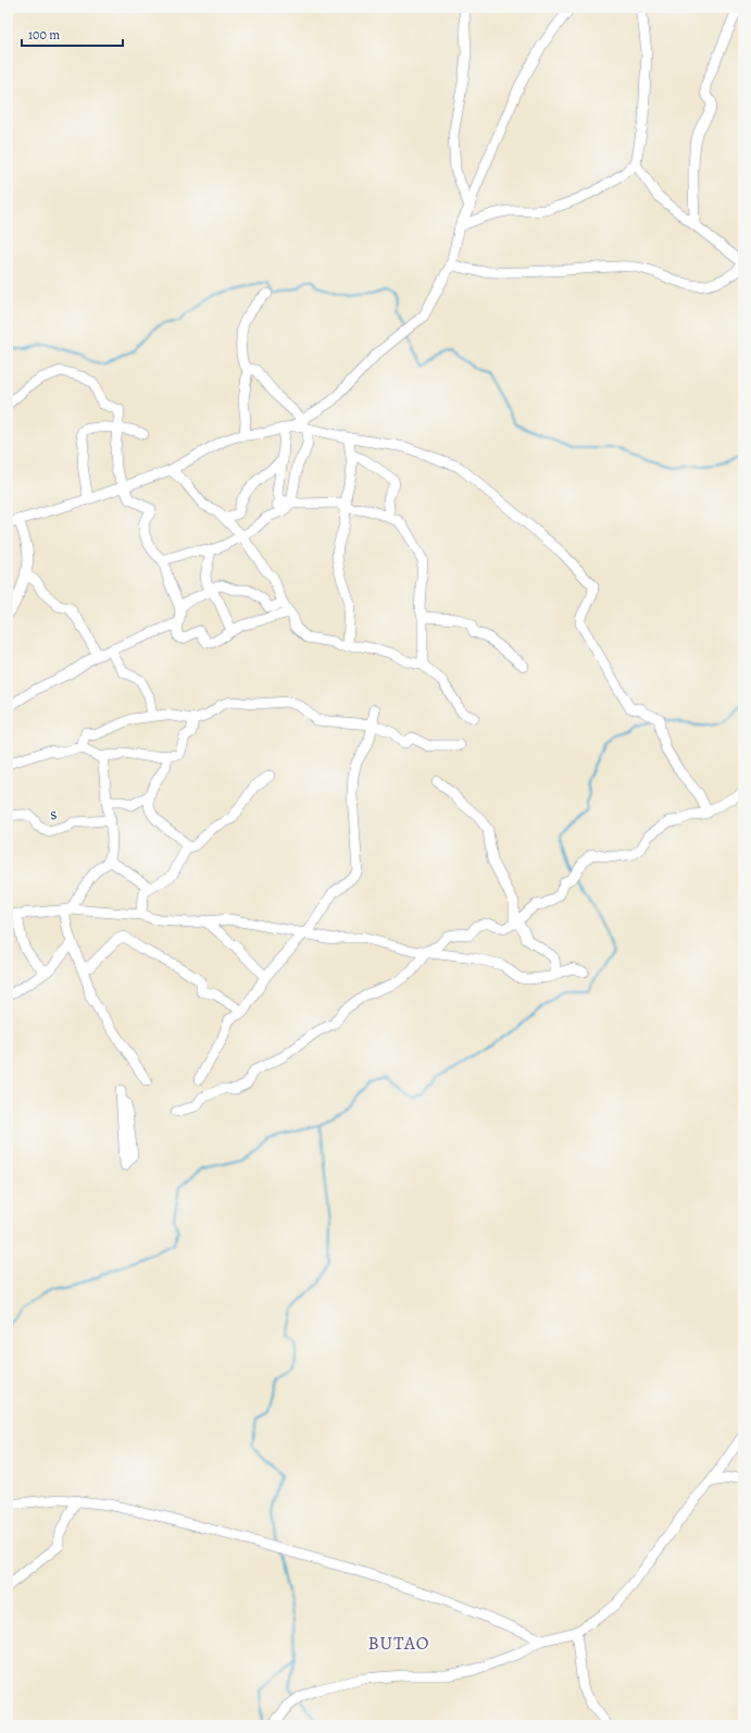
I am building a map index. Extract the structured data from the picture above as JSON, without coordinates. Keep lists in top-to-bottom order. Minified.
{"streets":{"street":["s"]},"districts":["BUTAO"],"scale_bar":"100 m"}
